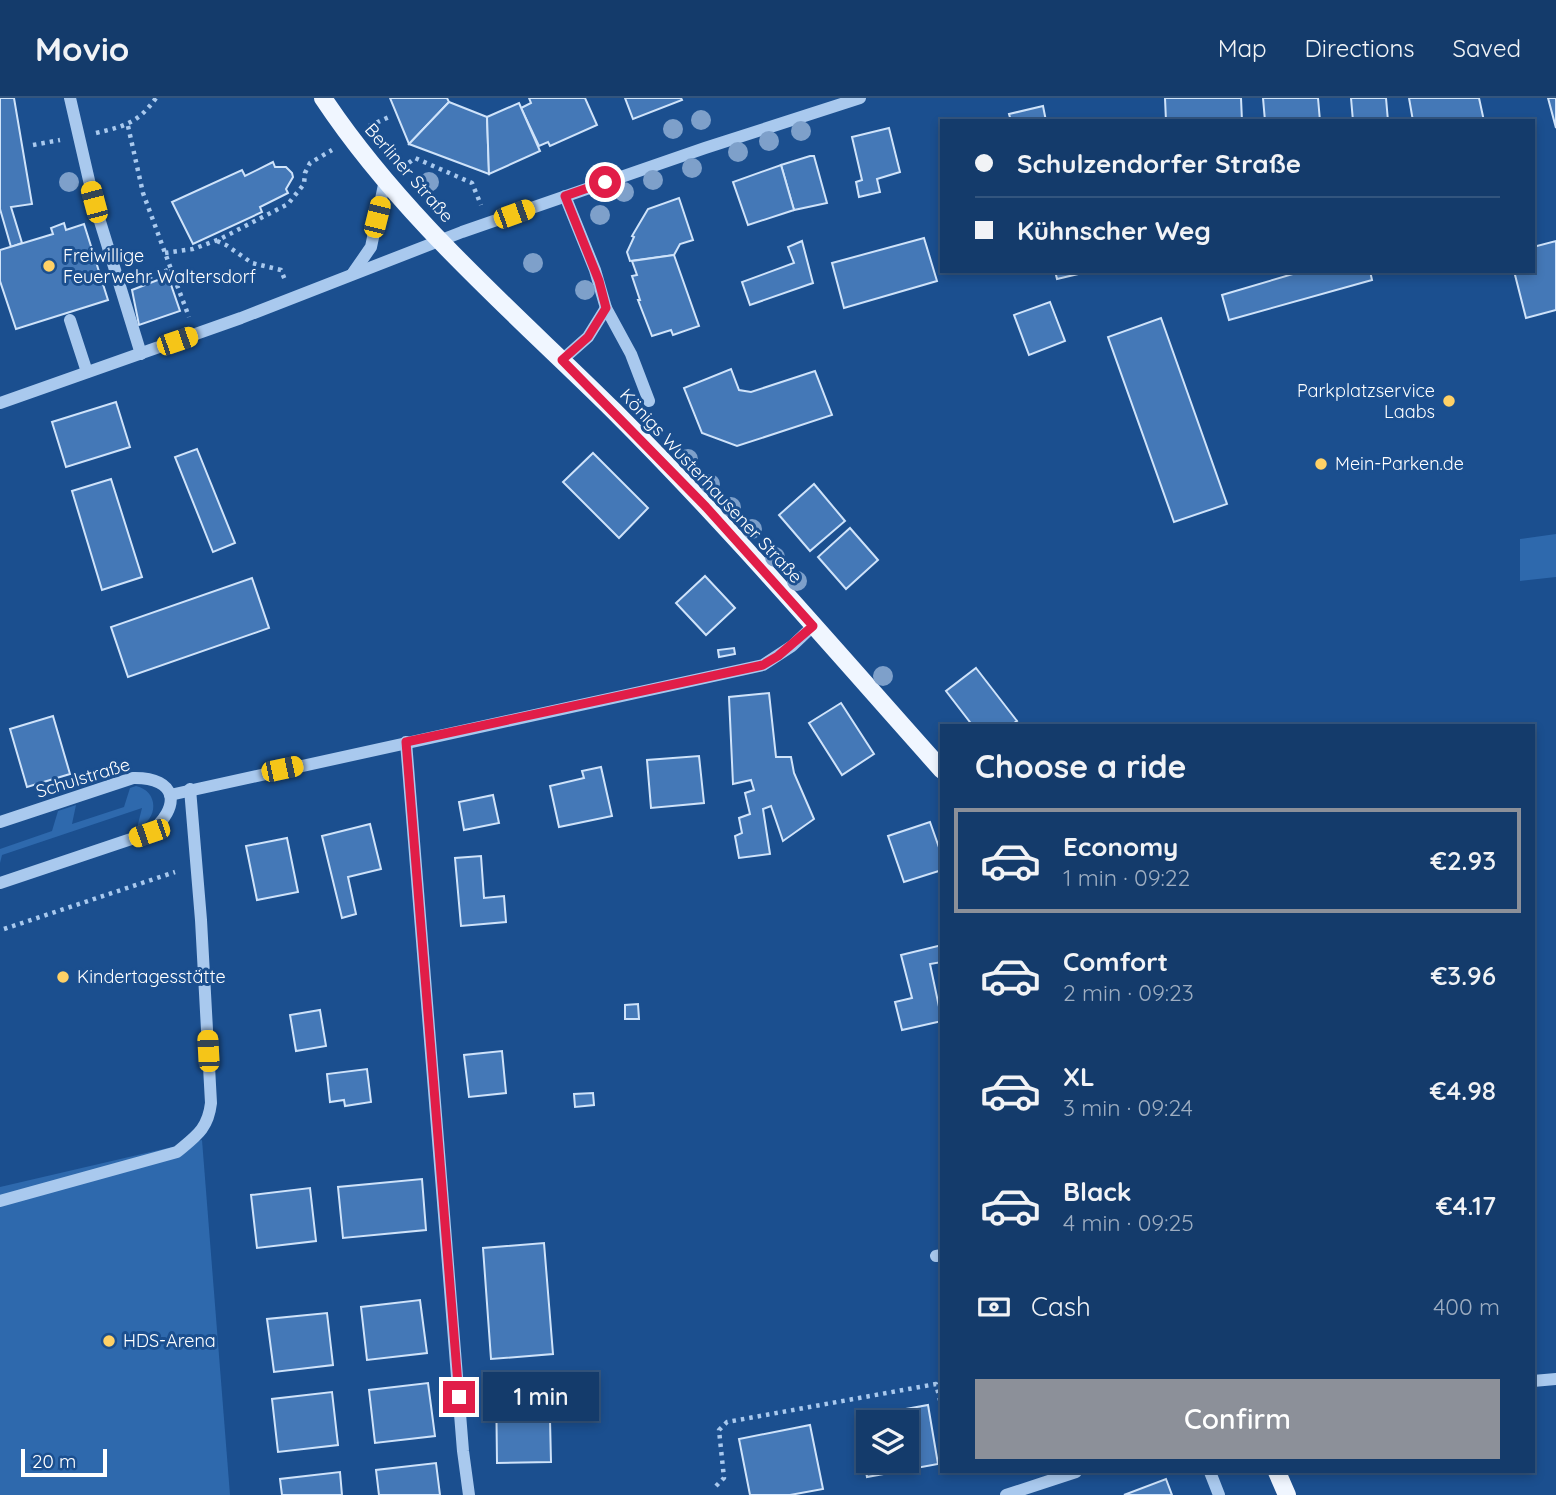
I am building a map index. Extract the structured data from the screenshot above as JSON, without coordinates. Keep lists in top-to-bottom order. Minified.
{"streets":{"main road":["Berliner Straße","Königs Wusterhausener Straße"],"street":["Schulstraße"]},"crossings":[["Berliner Straße","Königs Wusterhausener Straße"]],"places":["Freiwillige Feuerwehr Waltersdorf","Parkplatzservice Laabs","Mein-Parken.de","Kindertagesstätte","HDS-Arena"],"scale_bar":"20 m","page":{"header":"Movio","nav":["Map","Directions","Saved"],"banner":["Schulzendorfer Straße","Kühnscher Weg"],"heading":"Choose a ride","list":[{"name":"Economy","note":"1 min · 09:22","value":"€2.93"},{"name":"Comfort","note":"2 min · 09:23","value":"€3.96"},{"name":"XL","note":"3 min · 09:24","value":"€4.98"},{"name":"Black","note":"4 min · 09:25","value":"€4.17"}],"pay":["Cash","400 m"],"buttons":"Confirm","bubble":"1 min","scale":"20 m"}}
